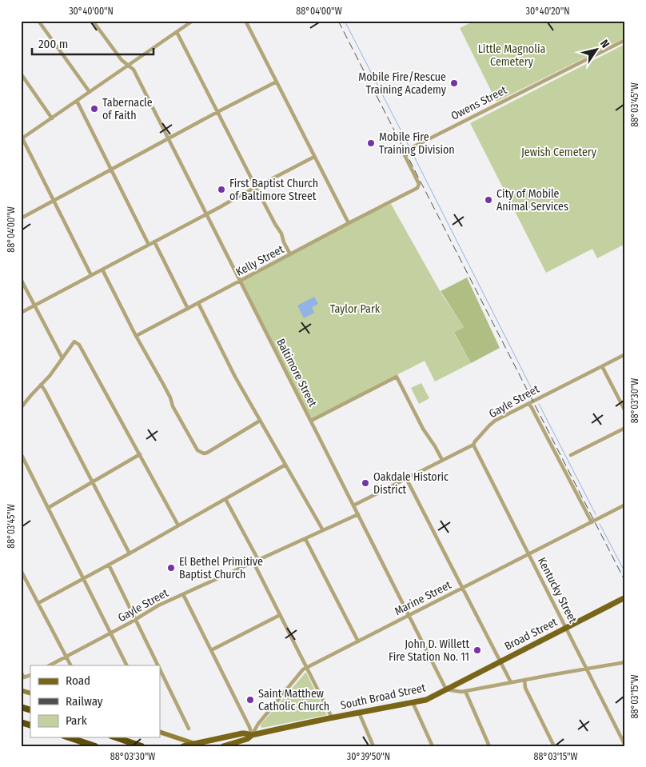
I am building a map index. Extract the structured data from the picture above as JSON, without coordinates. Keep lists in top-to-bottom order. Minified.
{"streets":{"main road":["Broad Street","South Broad Street"],"street":["Owens Street","Kelly Street","Baltimore Street","Gayle Street","Kentucky Street","Marine Street"]},"crossings":[["Owens Street","Kelly Street"],["Kelly Street","Baltimore Street"],["Baltimore Street","Gayle Street"],["Baltimore Street","Marine Street"],["Baltimore Street","Broad Street"],["Baltimore Street","South Broad Street"],["Gayle Street","Kentucky Street"],["Kentucky Street","Marine Street"],["Kentucky Street","Broad Street"],["Marine Street","South Broad Street"],["Broad Street","South Broad Street"]],"parks":["Little Magnolia Cemetery","Jewish Cemetery","Taylor Park"],"places":["Mobile Fire/Rescue Training Academy","Tabernacle of Faith","Mobile Fire Training Division","First Baptist Church of Baltimore Street","City of Mobile Animal Services","Oakdale Historic District","El Bethel Primitive Baptist Church","John D. Willett Fire Station No. 11","Saint Matthew Catholic Church"],"legend":["Road","Railway","Park"],"scale_bar":"200 m","north":"top right","coordinates":["30°40'00\"N","88°04'00\"W","30°40'20\"N","88°03'45\"W","88°03'30\"W","88°03'15\"W","30°39'50\"N"]}
